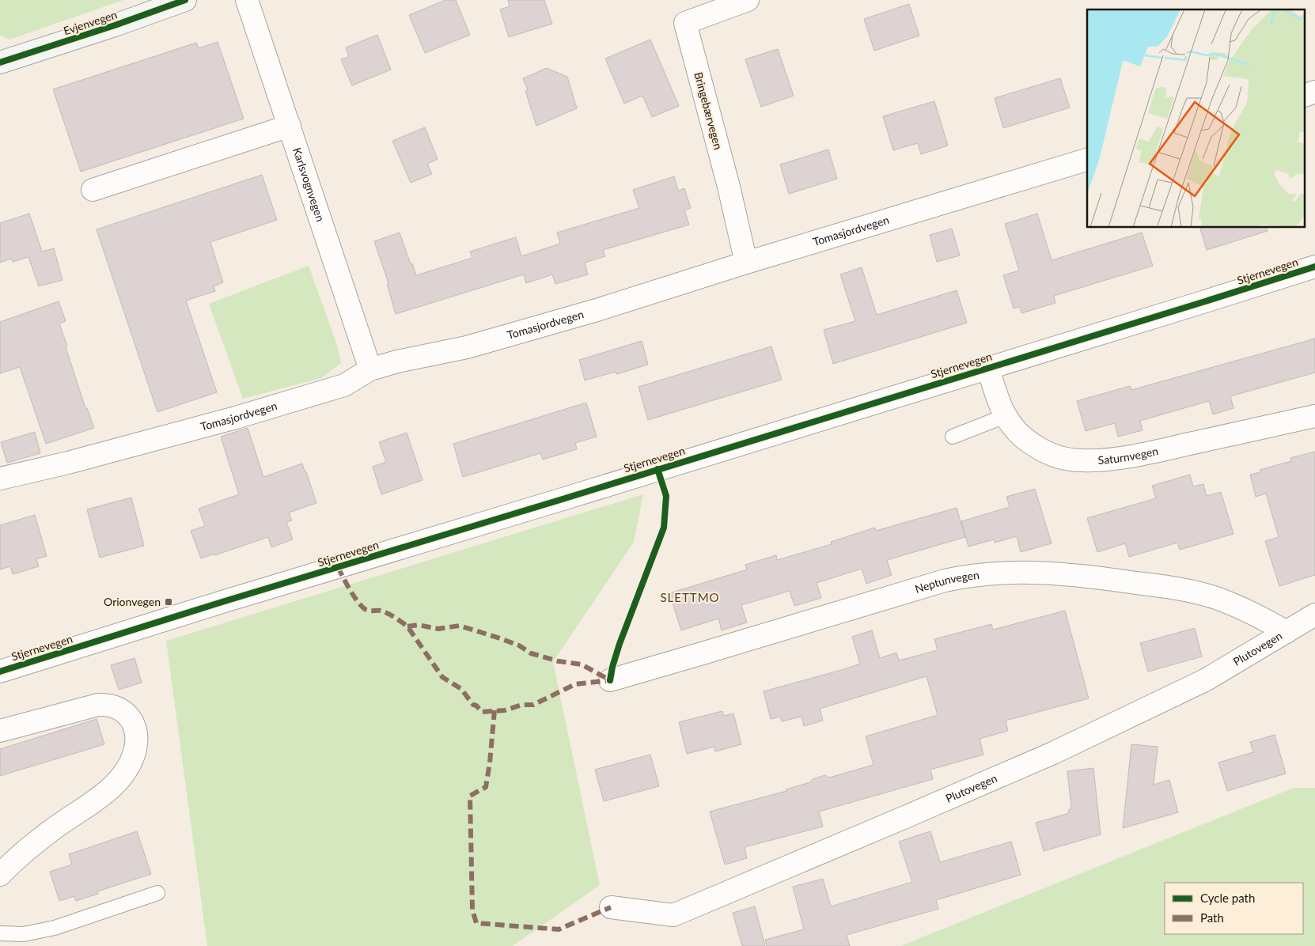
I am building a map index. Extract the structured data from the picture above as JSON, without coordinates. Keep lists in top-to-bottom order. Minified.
{"streets":{"street":["Evjenvegen","Bringebærvegen","Karlsvognvegen","Tomasjordvegen","Stjernevegen","Saturnvegen","Neptunvegen","Plutovegen"]},"crossings":[["Bringebærvegen","Tomasjordvegen"],["Karlsvognvegen","Tomasjordvegen"],["Stjernevegen","Saturnvegen"],["Neptunvegen","Plutovegen"]],"districts":["SLETTMO"],"places":{"transit":["Orionvegen"]},"legend":["Cycle path","Path"]}
